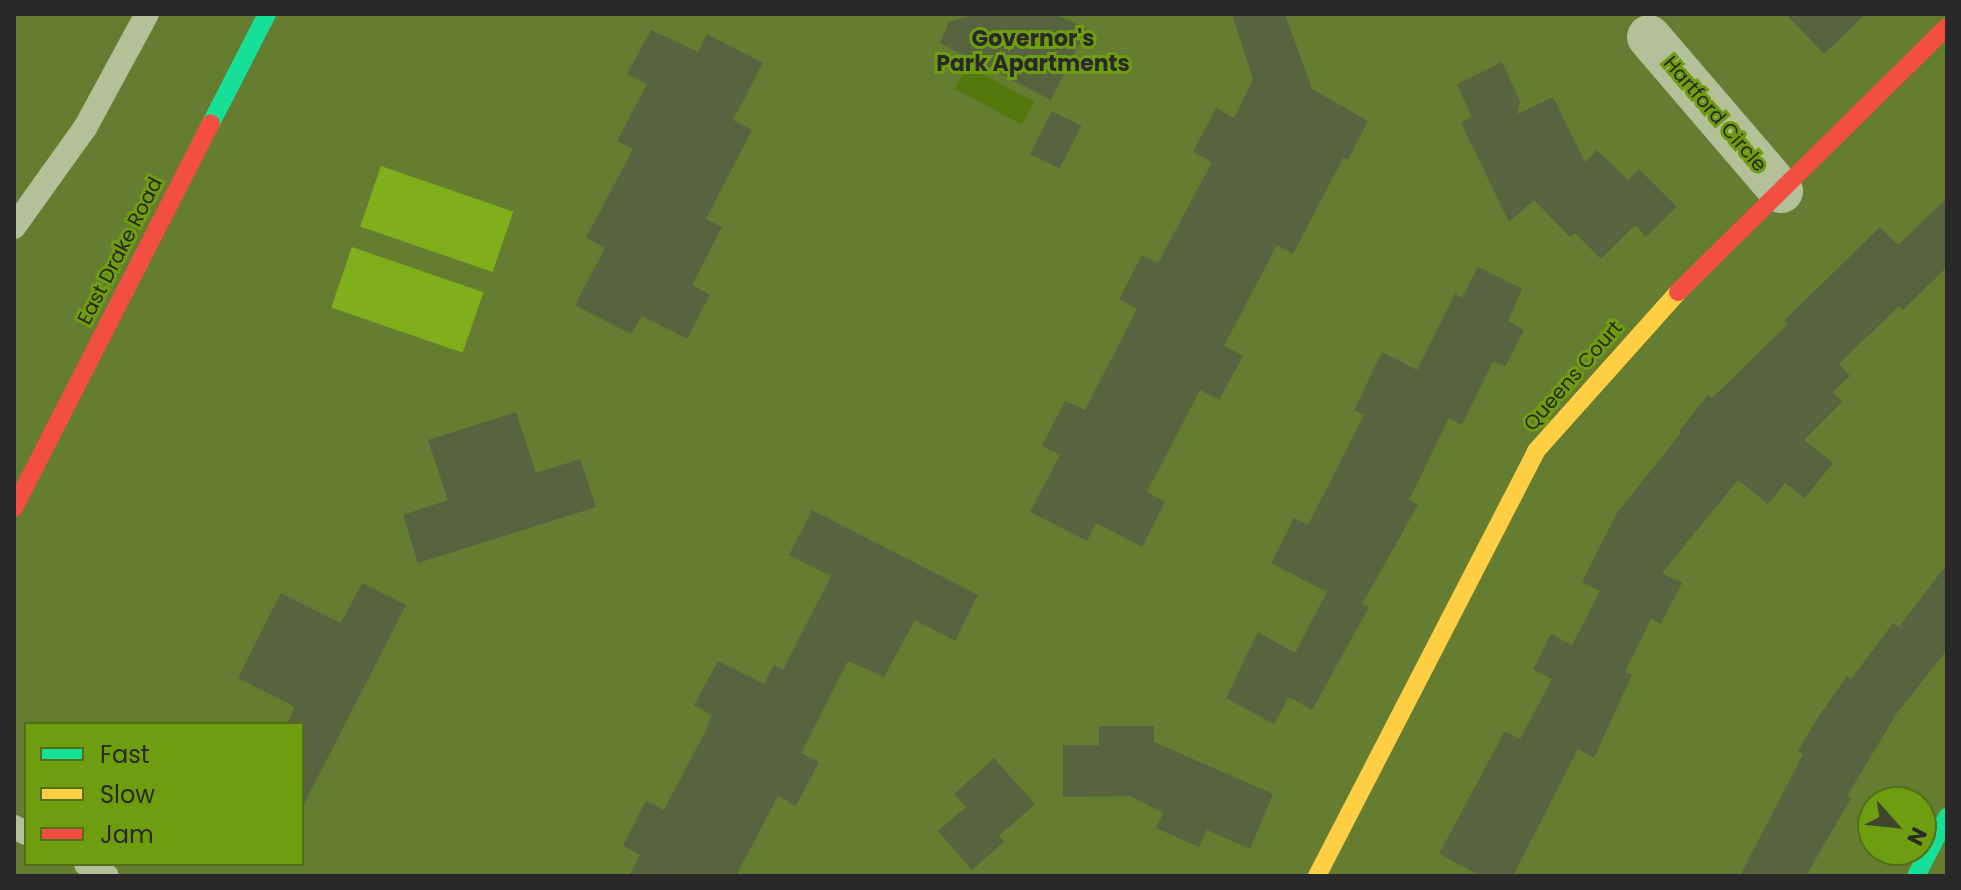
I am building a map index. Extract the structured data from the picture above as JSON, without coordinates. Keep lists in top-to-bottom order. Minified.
{"streets":{"street":["Hartford Circle","East Drake Road","Queens Court"]},"crossings":[["Hartford Circle","Queens Court"]],"districts":["Governor's Park Apartments"],"legend":["Fast","Slow","Jam"],"north":"bottom right"}
